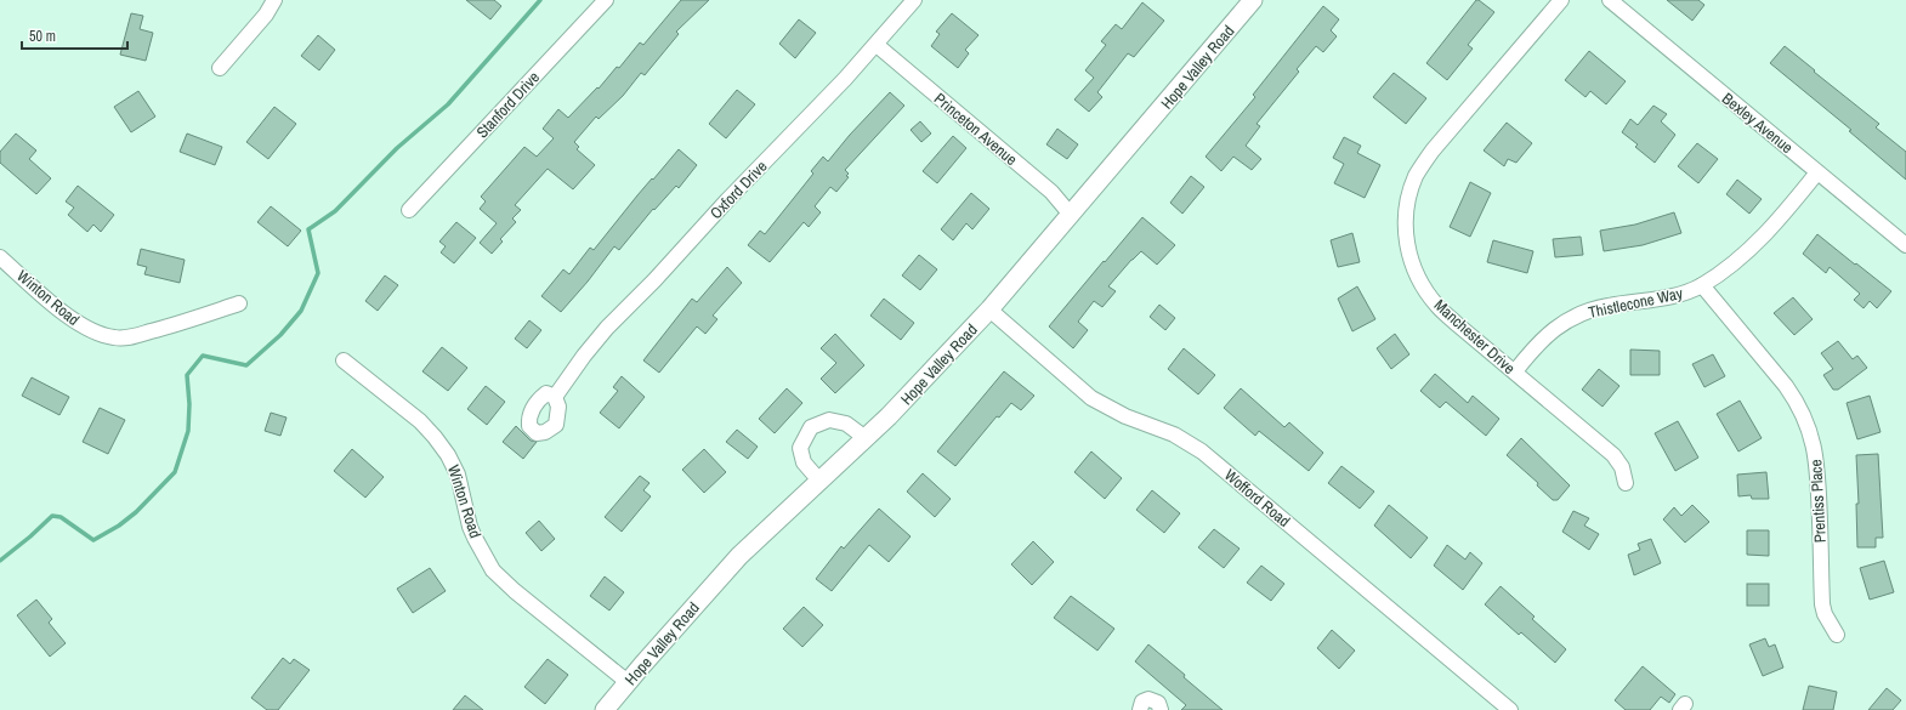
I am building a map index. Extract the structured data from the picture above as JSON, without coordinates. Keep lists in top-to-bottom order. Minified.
{"streets":{"main road":["Hope Valley Road"],"street":["Stanford Drive","Bexley Avenue","Princeton Avenue","Oxford Drive","Winton Road","Thistlecone Way","Manchester Drive","Wofford Road","Prentiss Place"]},"crossings":[["Hope Valley Road","Princeton Avenue"],["Hope Valley Road","Winton Road"],["Hope Valley Road","Wofford Road"],["Bexley Avenue","Thistlecone Way"],["Princeton Avenue","Oxford Drive"],["Thistlecone Way","Manchester Drive"],["Thistlecone Way","Prentiss Place"]],"scale_bar":"50 m"}
